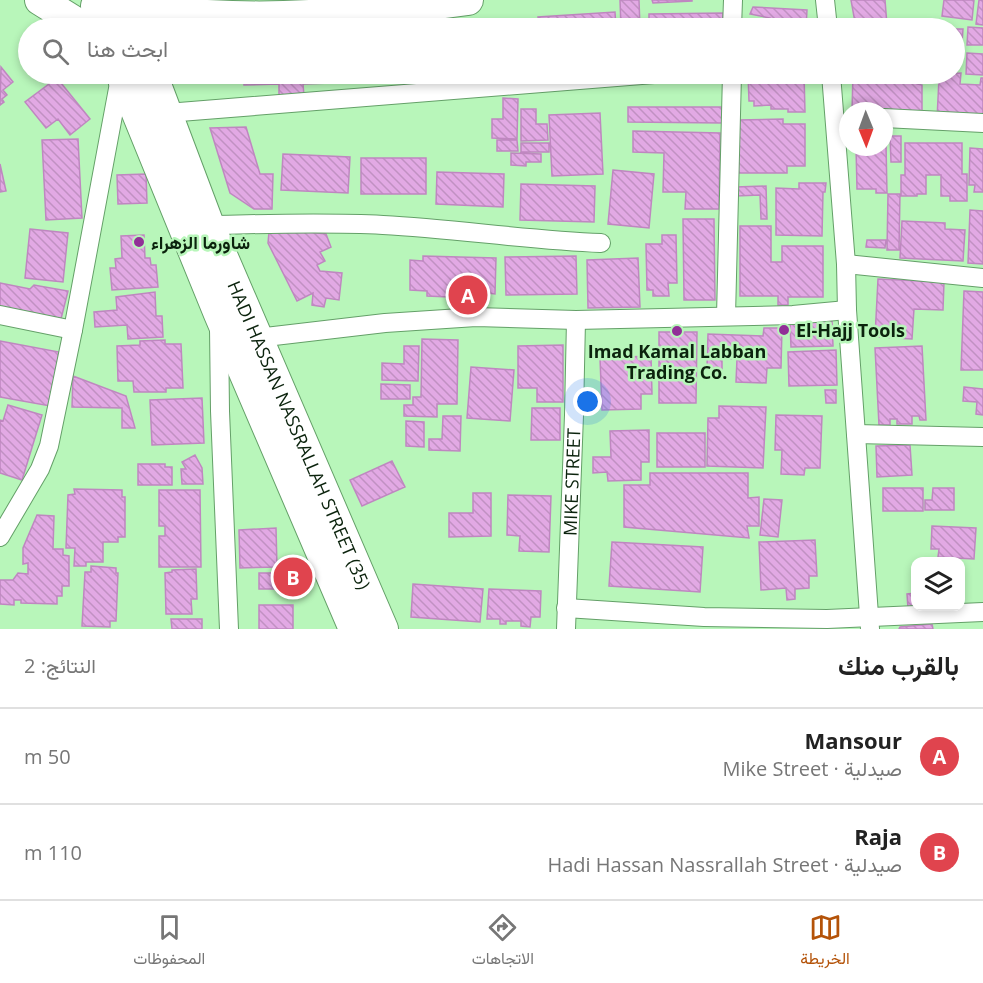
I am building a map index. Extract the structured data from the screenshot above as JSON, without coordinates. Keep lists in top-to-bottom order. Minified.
{"streets":{"highway":["HADI HASSAN NASSRALLAH STREET (35)"],"street":["MIKE STREET"]},"places":["شاورما الزهراء","El-Hajj Tools","Imad Kamal Labban Trading Co."],"north":"bottom","page":{"search":"ابحث هنا","pins":["A","B"],"heading":["بالقرب منك","النتائج: 2"],"list":[{"mark":"A","name":"Mansour","note":"صيدلية · Mike Street","value":"50 m"},{"mark":"B","name":"Raja","note":"صيدلية · Hadi Hassan Nassrallah Street","value":"110 m"}],"nav":["الخريطة","الاتجاهات","المحفوظات"]}}
